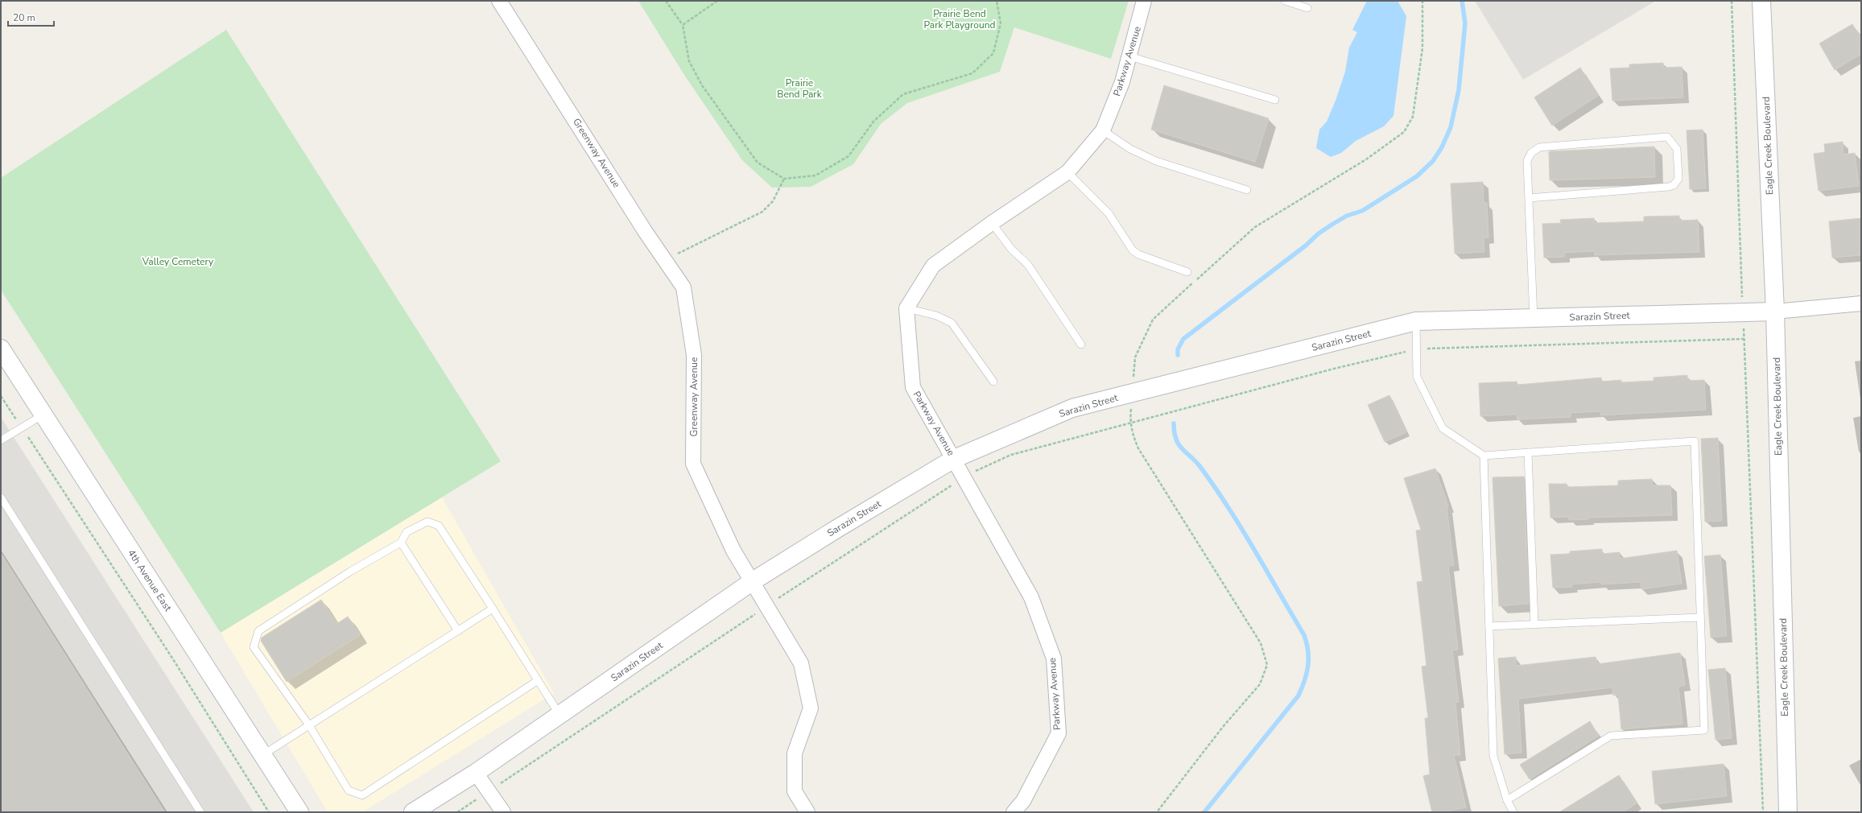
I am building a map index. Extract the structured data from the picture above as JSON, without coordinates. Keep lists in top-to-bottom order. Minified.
{"streets":{"street":["Parkway Avenue","Eagle Creek Boulevard","Greenway Avenue","Sarazin Street","4th Avenue East"]},"crossings":[["Parkway Avenue","Sarazin Street"],["Eagle Creek Boulevard","Sarazin Street"],["Greenway Avenue","Sarazin Street"]],"parks":["Prairie Bend Park Playground","Prairie Bend Park","Valley Cemetery"],"scale_bar":"20 m"}
